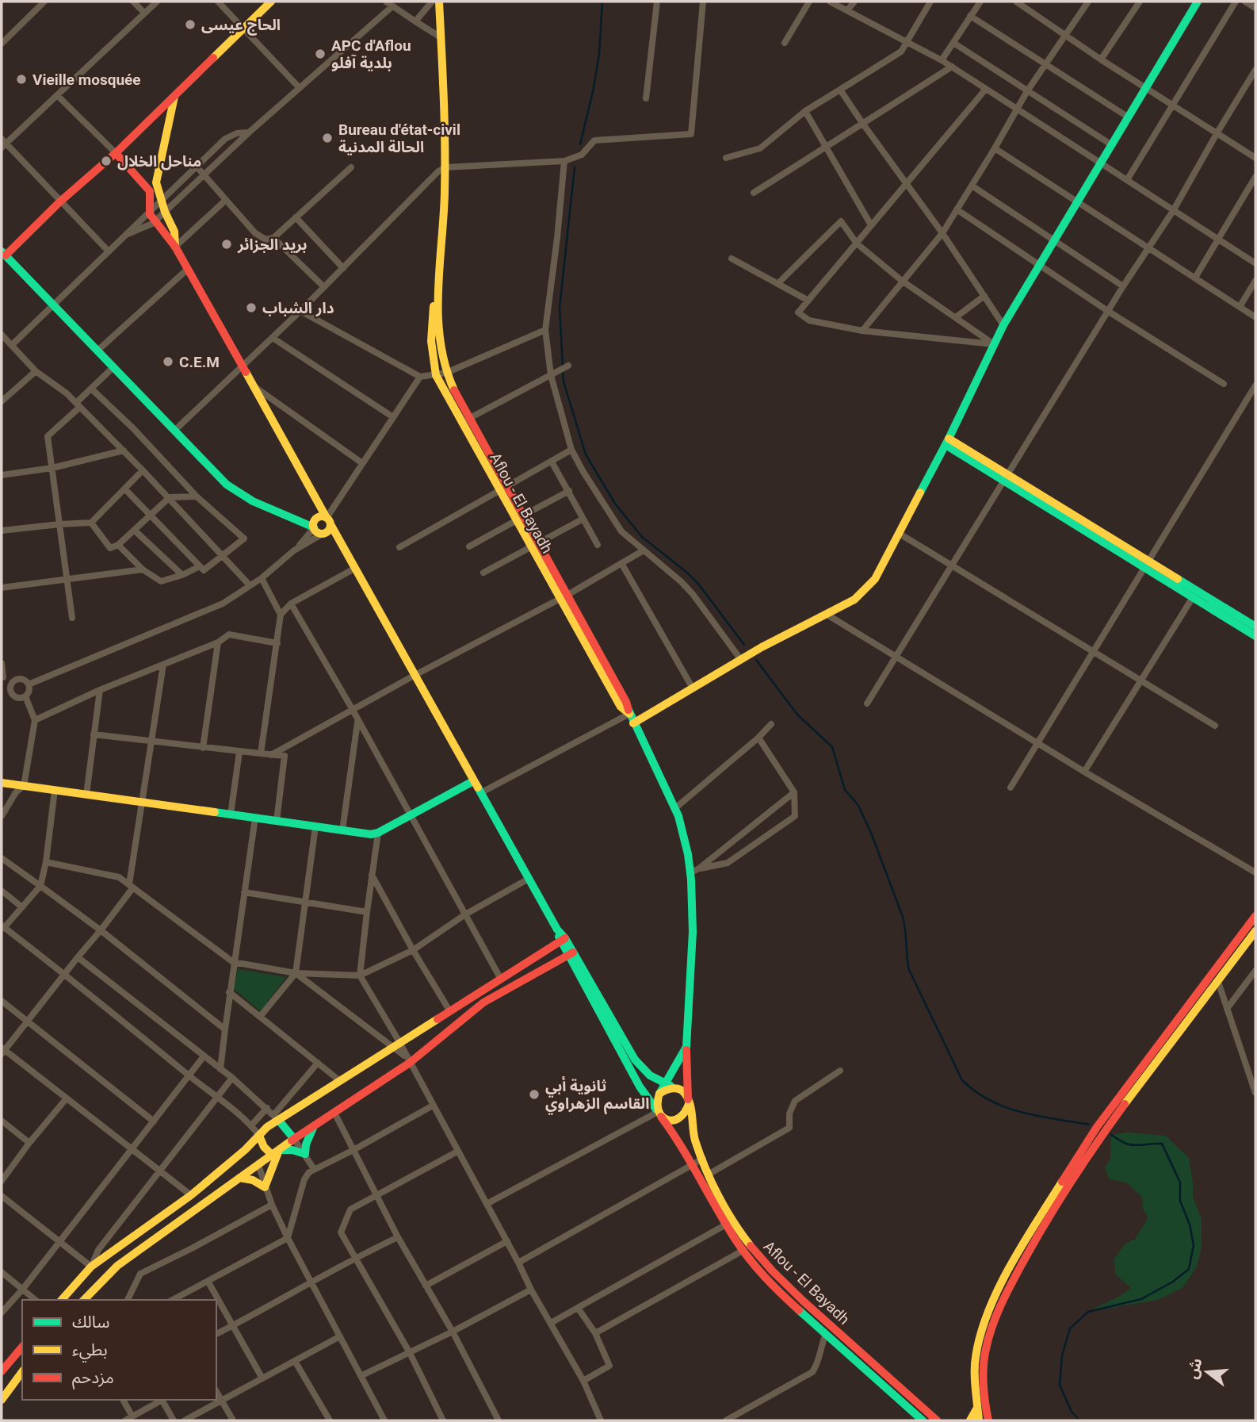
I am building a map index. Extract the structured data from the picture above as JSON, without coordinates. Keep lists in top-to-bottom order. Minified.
{"streets":{"street":["Aflou - El Bayadh"]},"places":["الحاج عيسى","APC d'Aflou بلدية آفلو","Vieille mosquée","Bureau d'état-civil الحالة المدنية","مناحل الخلال","بريد الجزائر","دار الشباب","C.E.M","ثانوية أبي القاسم الزهراوي"],"legend":["سالك","بطيء","مزدحم"],"north":"left"}
